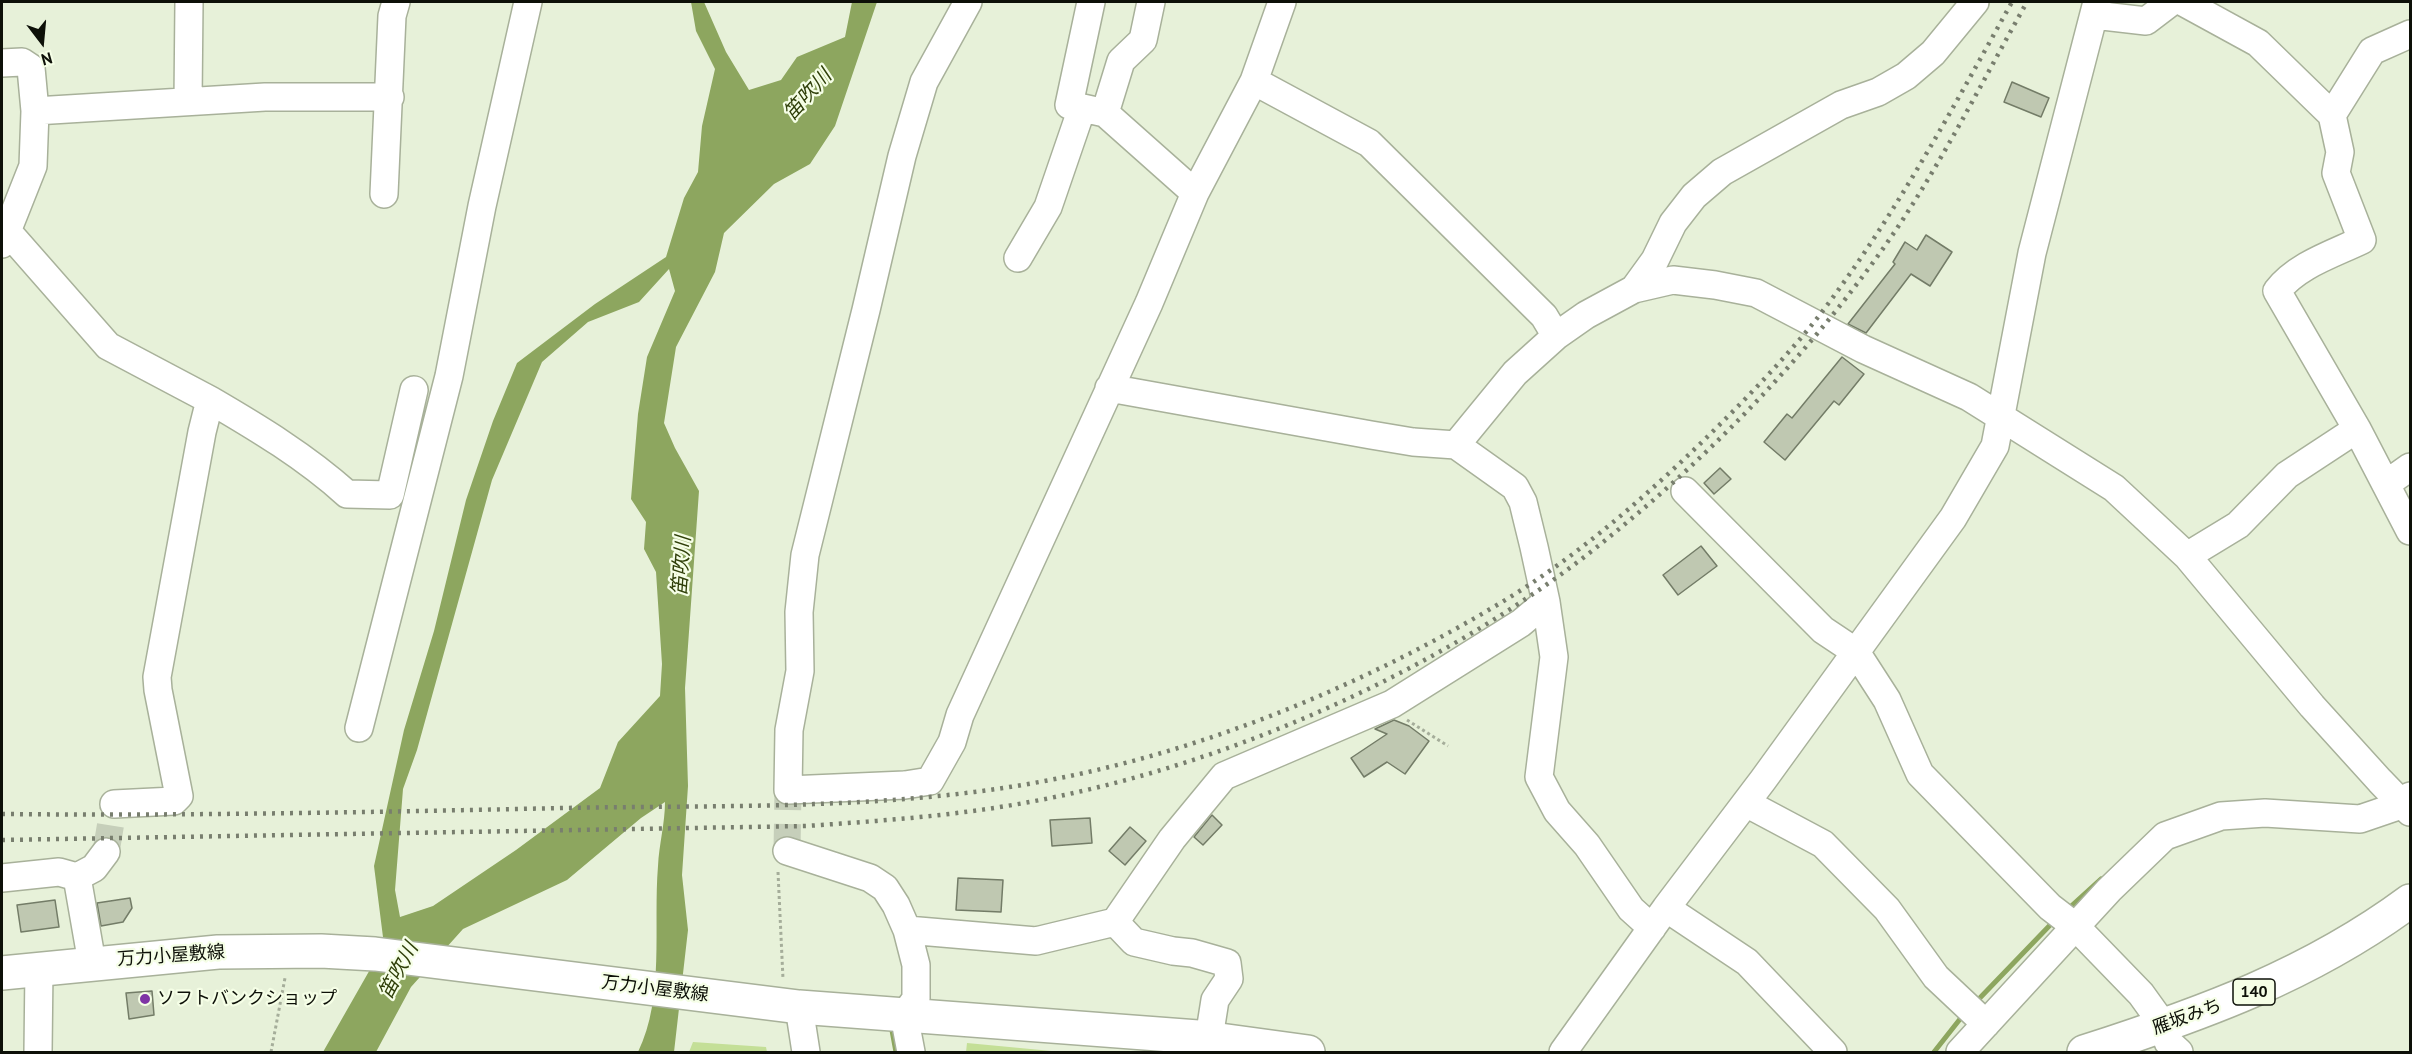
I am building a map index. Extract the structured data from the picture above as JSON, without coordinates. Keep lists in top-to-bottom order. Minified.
{"streets":{"main road":["万力小屋敷線","140","雁坂みち"]},"water":["笛吹川"],"places":["ソフトバンクショップ"],"north":"bottom"}
